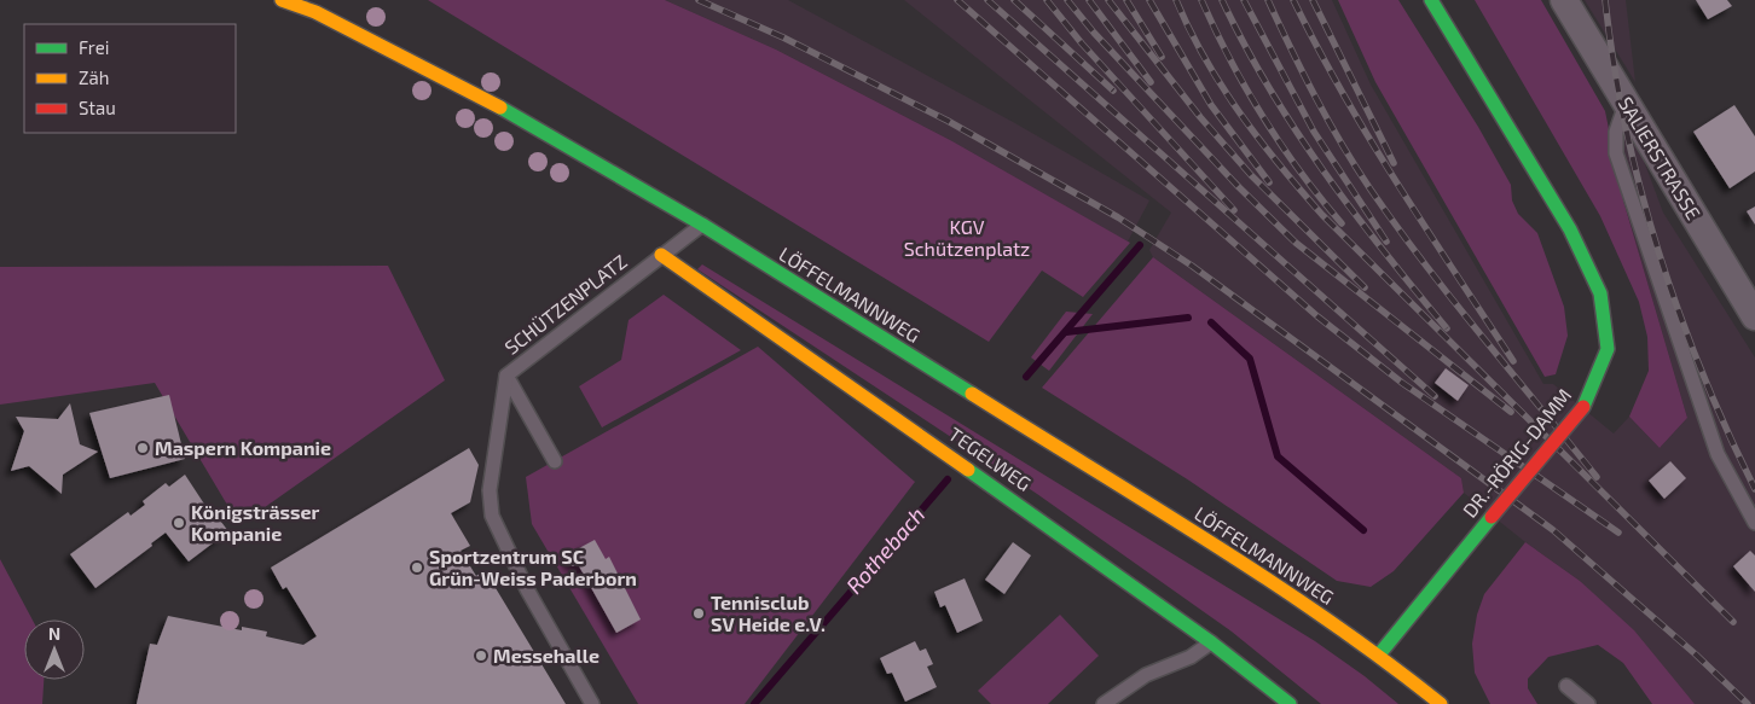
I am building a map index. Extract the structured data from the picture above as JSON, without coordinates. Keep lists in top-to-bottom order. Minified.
{"streets":{"street":["SALIERSTRASSE","LÖFFELMANNWEG","DR.-RÖRIG-DAMM","TEGELWEG"],"lane":["SCHÜTZENPLATZ"]},"crossings":[["LÖFFELMANNWEG","SCHÜTZENPLATZ"],["LÖFFELMANNWEG","DR.-RÖRIG-DAMM"],["SCHÜTZENPLATZ","TEGELWEG"]],"water":["Rothebach"],"parks":["KGV Schützenplatz"],"places":["Maspern Kompanie","Königsträsser Kompanie","Sportzentrum SC Grün-Weiss Paderborn","Tennisclub SV Heide e.V.","Messehalle"],"legend":["Frei","Zäh","Stau"],"north":"top"}
